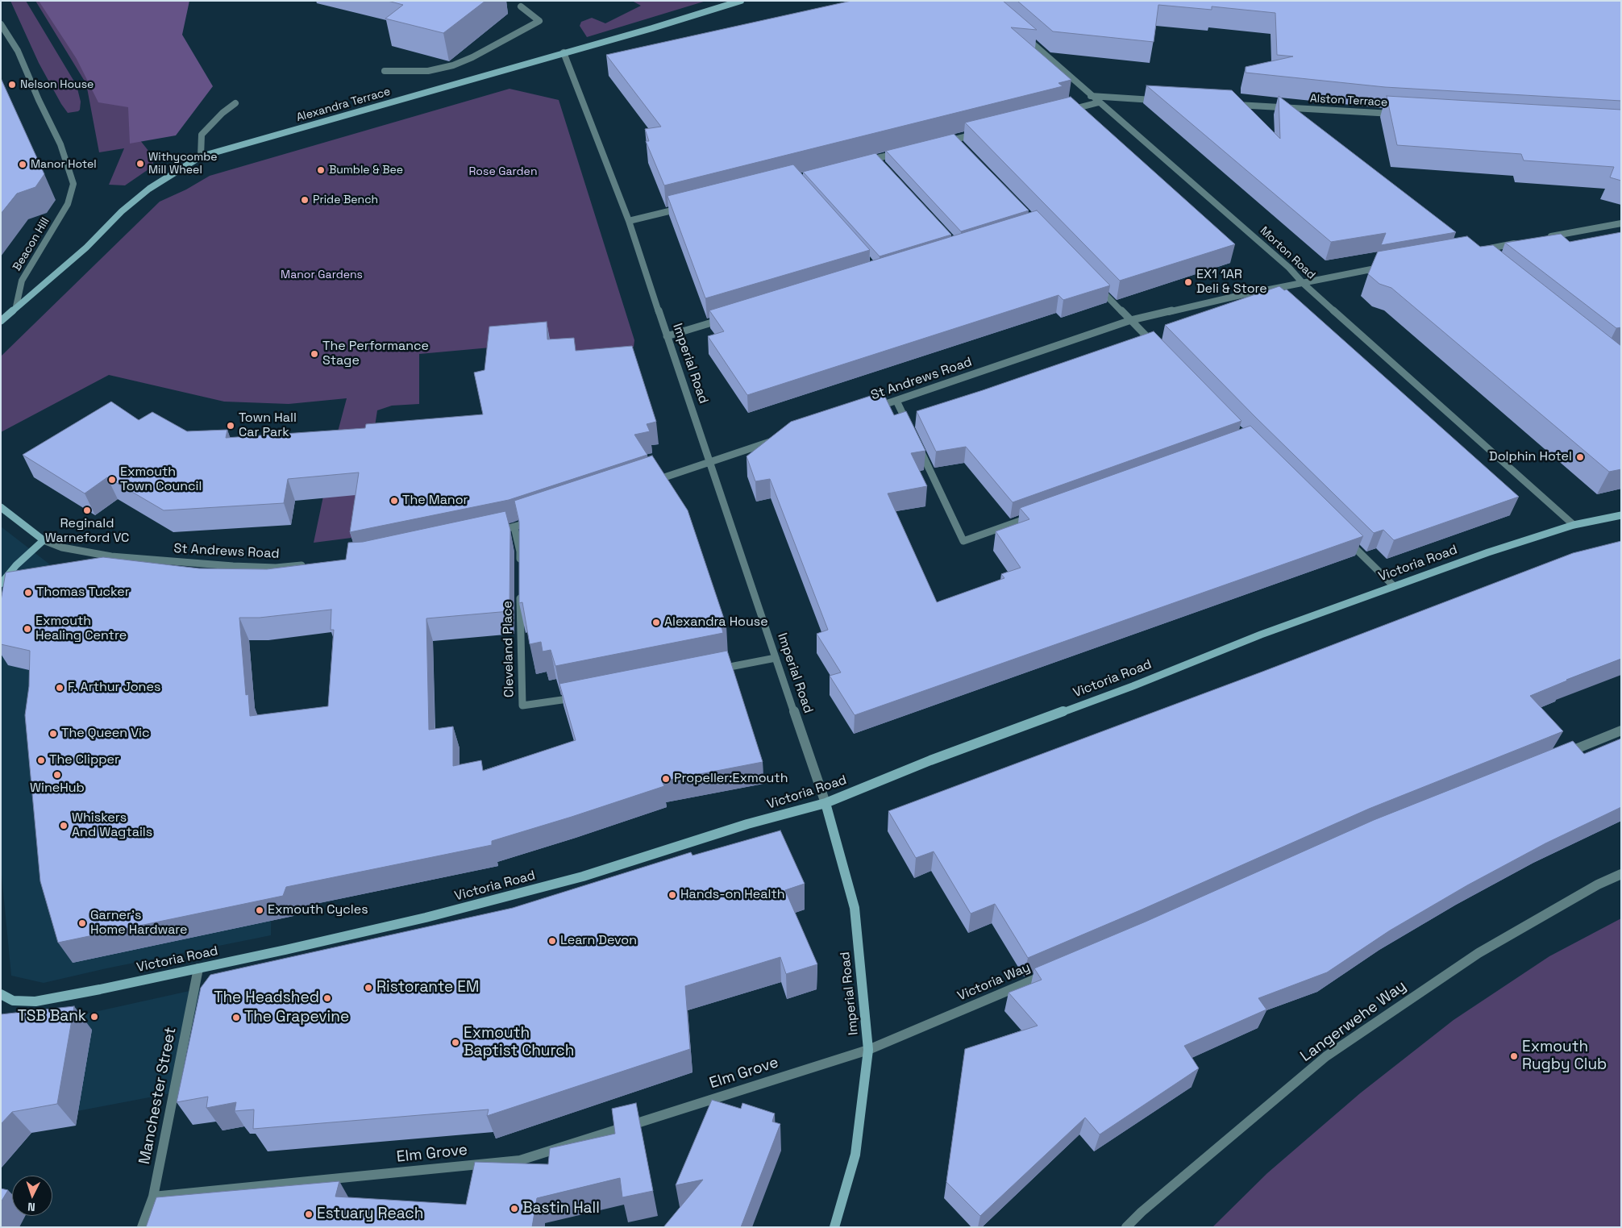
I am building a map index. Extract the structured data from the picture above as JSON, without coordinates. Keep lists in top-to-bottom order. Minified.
{"streets":{"street":["Alston Terrace","Alexandra Terrace","Beacon Hill","Morton Road","Imperial Road","St Andrews Road","Victoria Road","Cleveland Place","Victoria Way","Langerwehe Way","Elm Grove","Manchester Street"]},"crossings":[["Alexandra Terrace","Beacon Hill"],["Alexandra Terrace","Imperial Road"],["Morton Road","St Andrews Road"],["Morton Road","Victoria Road"],["Imperial Road","Victoria Road"],["Imperial Road","Victoria Way"],["Imperial Road","Elm Grove"],["Victoria Road","Manchester Street"],["Victoria Way","Elm Grove"],["Elm Grove","Manchester Street"]],"parks":["Rose Garden","Manor Gardens"],"places":["Nelson House","Withycombe Mill Wheel","Manor Hotel","Bumble & Bee","Pride Bench","EX1 1AR Deli & Store","The Performance Stage","Town Hall Car Park","Dolphin Hotel","Exmouth Town Council","The Manor","Reginald Warneford VC","Thomas Tucker","Alexandra House","Exmouth Healing Centre","F. Arthur Jones","The Queen Vic","The Clipper","WineHub","Propeller:Exmouth","Whiskers And Wagtails","Hands-on Health","Exmouth Cycles","Garner's Home Hardware","Learn Devon","Ristorante EM","The Headshed","TSB Bank","The Grapevine","Exmouth Baptist Church","Exmouth Rugby Club","Bastin Hall","Estuary Reach"],"north":"bottom"}
